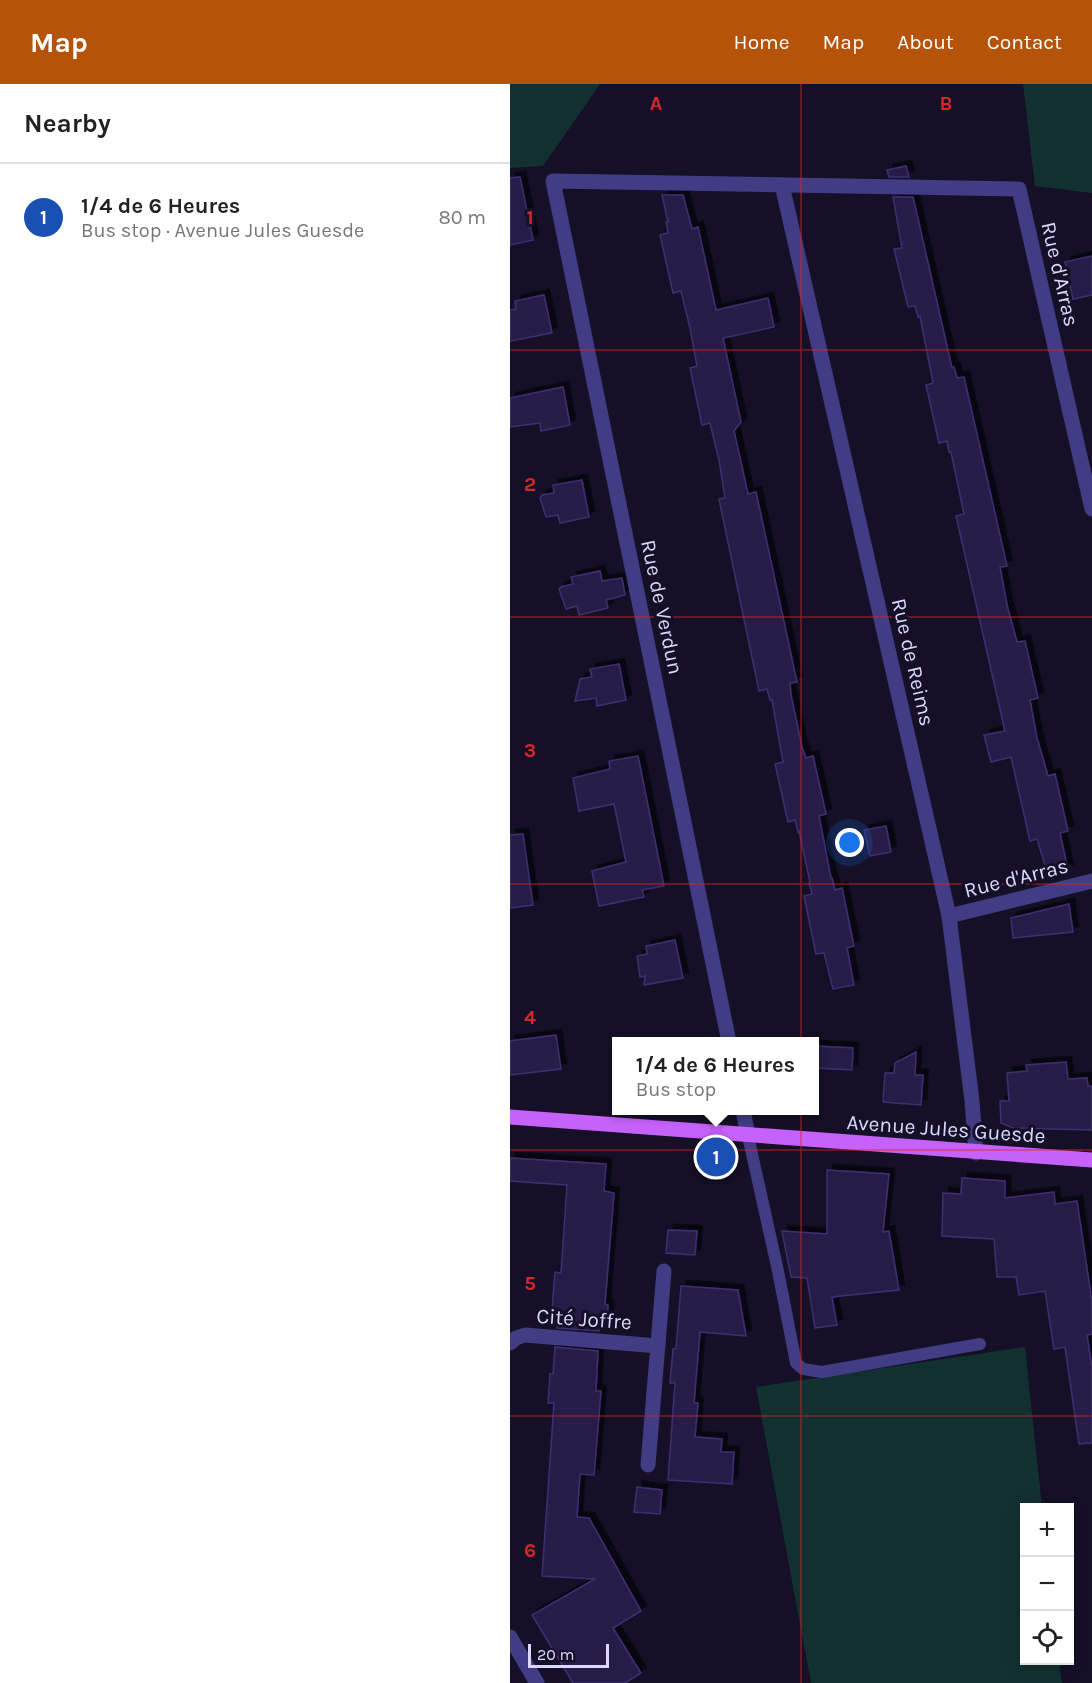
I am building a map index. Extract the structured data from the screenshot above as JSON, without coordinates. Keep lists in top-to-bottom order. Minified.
{"streets":{"main road":["Avenue Jules Guesde"],"street":["Rue d'Arras","Rue de Verdun","Rue de Reims","Cité Joffre"]},"crossings":[["Rue d'Arras","Rue de Verdun"],["Rue d'Arras","Rue de Reims"],["Rue de Verdun","Rue de Reims"],["Rue de Reims","Avenue Jules Guesde"]],"scale_bar":"20 m","page":{"header":"Map","nav":["Home","Map","About","Contact"],"heading":"Nearby","list":[{"mark":"1","name":"1/4 de 6 Heures","note":"Bus stop · Avenue Jules Guesde","value":"80 m"}],"popup":["1/4 de 6 Heures","Bus stop"],"pins":"1","map_buttons":["+","−"],"scale":"20 m"},"grid":{"columns":["A","B"],"rows":["1","2","3","4","5","6"]}}
